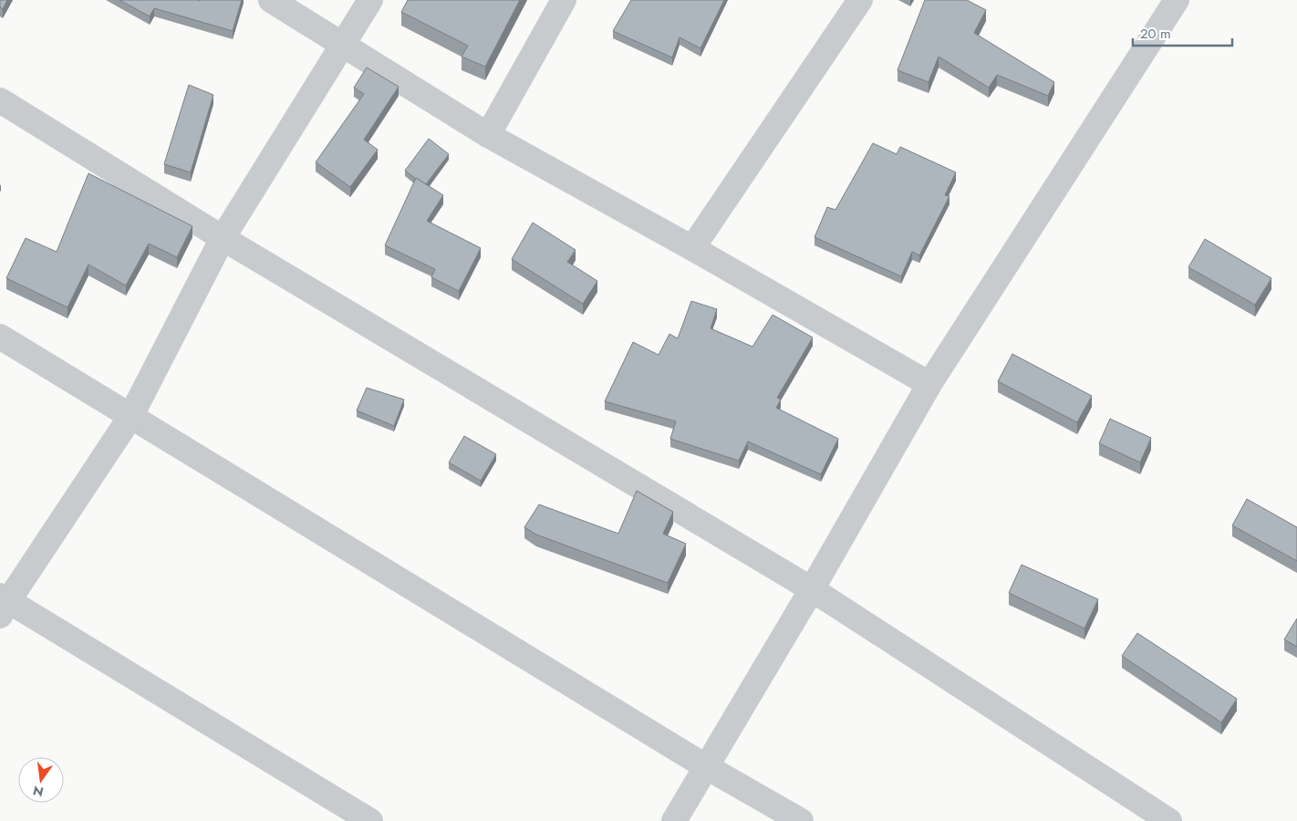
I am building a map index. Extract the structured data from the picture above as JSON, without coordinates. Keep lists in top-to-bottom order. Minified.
{"scale_bar":"20 m","north":"bottom"}
